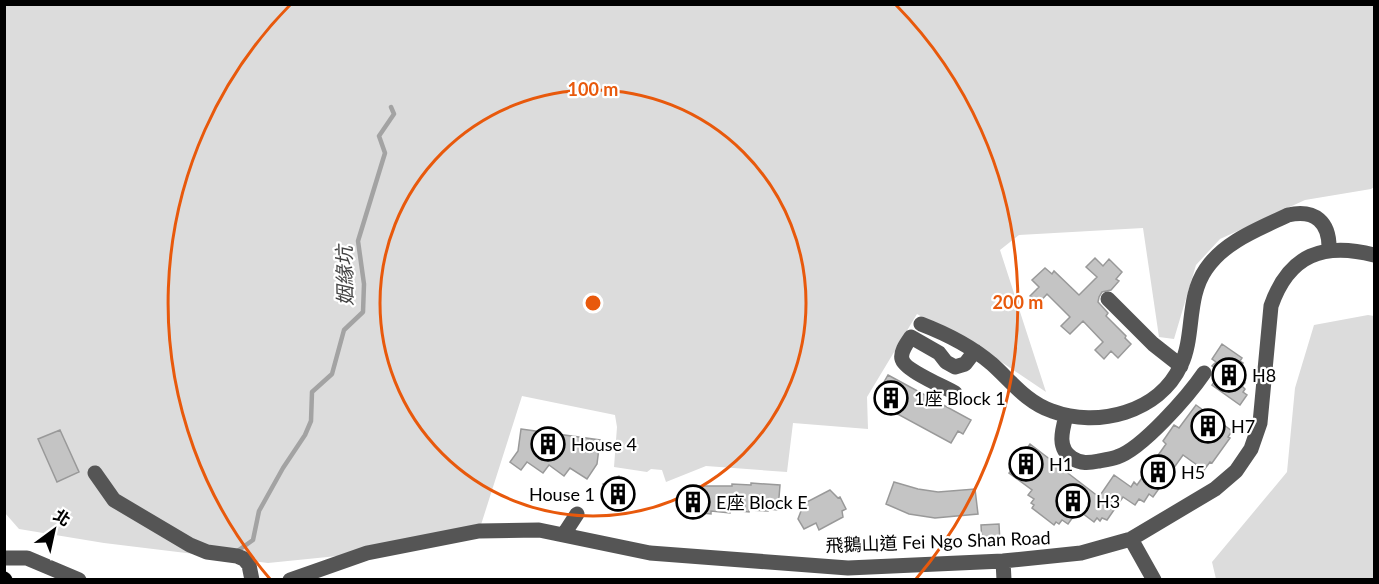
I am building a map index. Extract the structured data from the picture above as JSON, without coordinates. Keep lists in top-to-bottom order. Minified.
{"streets":{"street":["飛鵝山道 Fei Ngo Shan Road"]},"water":["姻緣坑"],"places":{"building":["H8","1座 Block 1","H7","House 4","H1","H5","House 1","H3","E座 Block E"]},"north":"top right","rings":["100 m","200 m"]}
